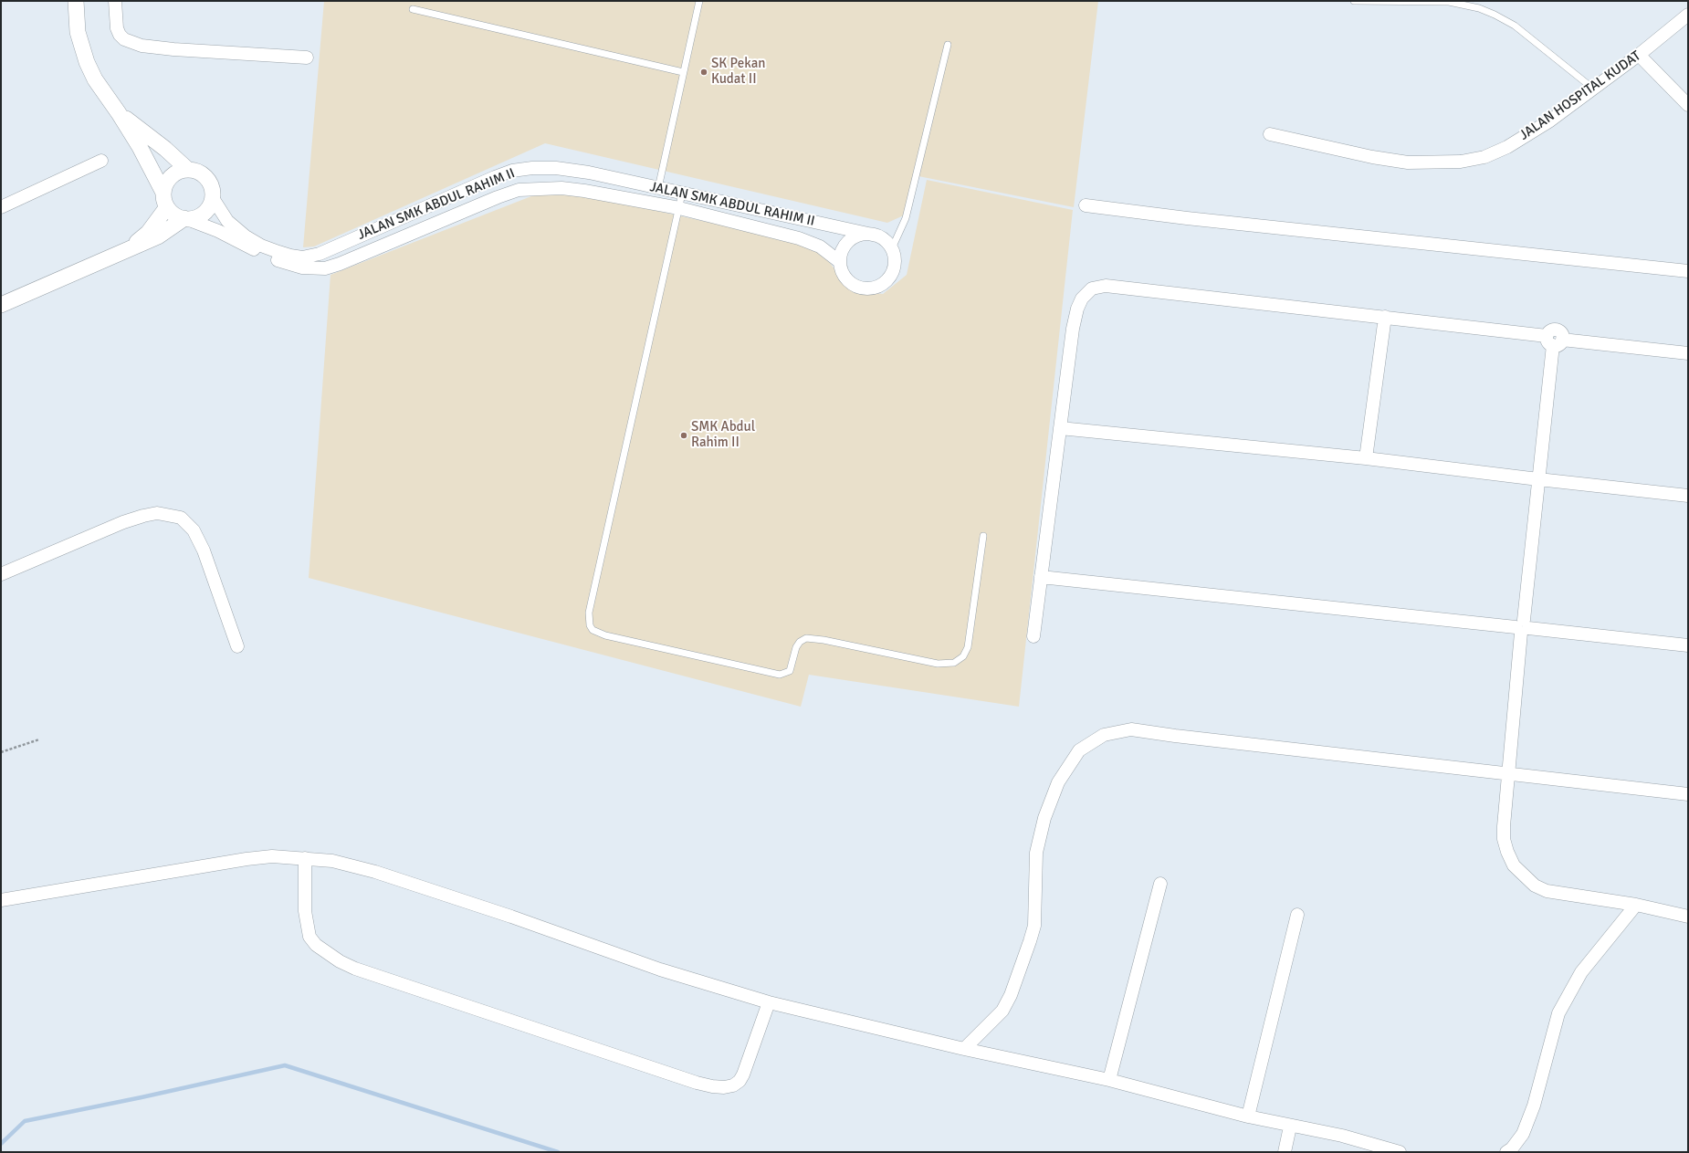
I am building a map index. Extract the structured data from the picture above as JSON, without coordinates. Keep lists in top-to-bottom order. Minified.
{"streets":{"street":["JALAN HOSPITAL KUDAT","JALAN SMK ABDUL RAHIM II"]},"places":["SK Pekan Kudat II","SMK Abdul Rahim II"]}
